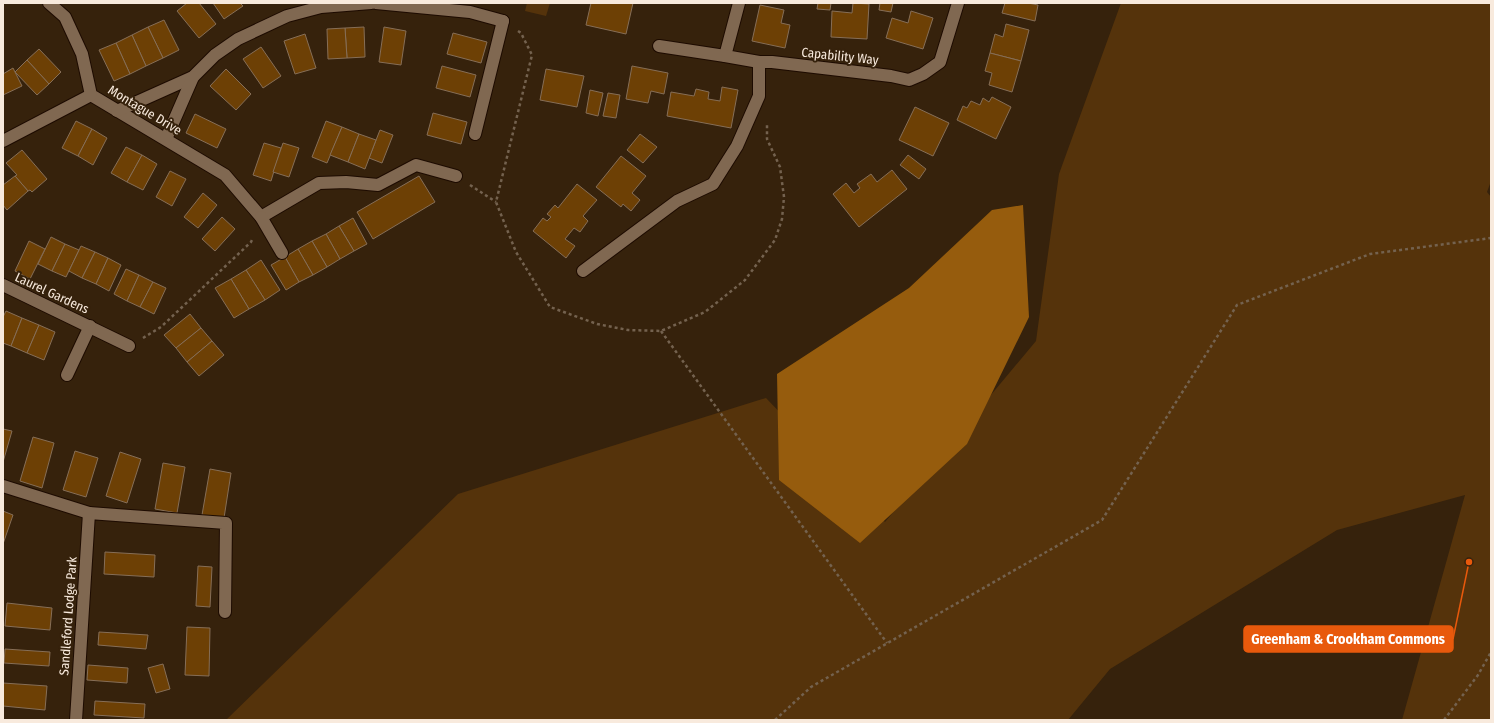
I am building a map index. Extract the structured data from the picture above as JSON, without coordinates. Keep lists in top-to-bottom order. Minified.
{"streets":{"street":["Capability Way","Montague Drive","Laurel Gardens","Sandleford Lodge Park"]},"places":["Greenham & Crookham Commons"]}
